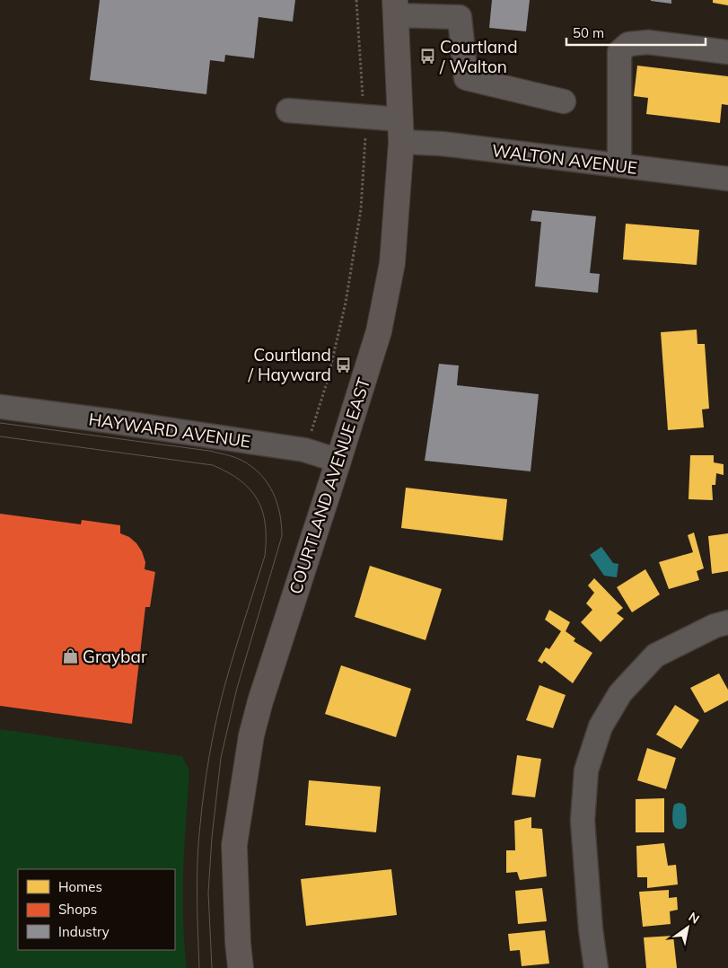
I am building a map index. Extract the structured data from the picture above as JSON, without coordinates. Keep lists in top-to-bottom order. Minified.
{"streets":{"main road":["COURTLAND AVENUE EAST"],"street":["WALTON AVENUE","HAYWARD AVENUE"]},"crossings":[["WALTON AVENUE","COURTLAND AVENUE EAST"],["HAYWARD AVENUE","COURTLAND AVENUE EAST"]],"places":{"bus stop":["Courtland / Walton","Courtland / Hayward"],"shop":["Graybar"]},"legend":["Homes","Shops","Industry"],"scale_bar":"50 m","north":"top right"}
